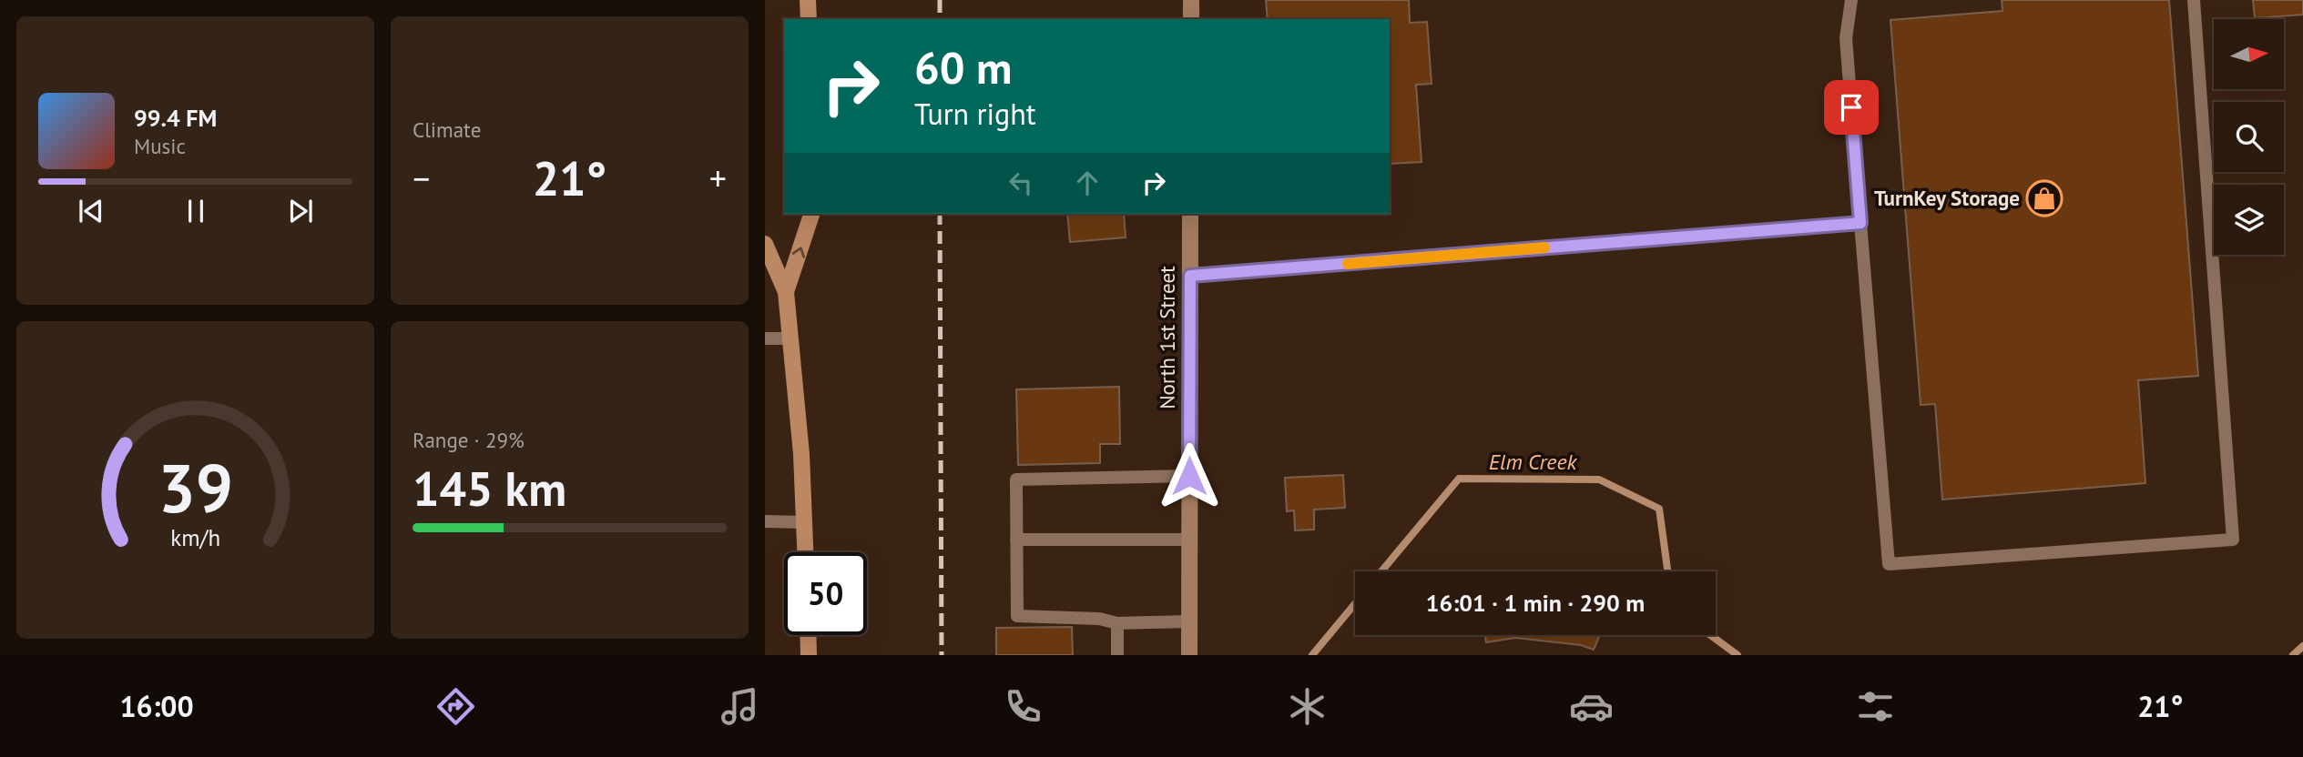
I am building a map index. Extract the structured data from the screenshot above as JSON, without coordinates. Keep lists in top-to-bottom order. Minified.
{"streets":{"main road":["North 1st Street"]},"water":["Elm Creek"],"places":{"shop":["TurnKey Storage"]},"north":"right","page":{"tile":["Climate",["Range · 29%","145 km"]],"turn":["60 m","Turn right"],"song":["99.4 FM","Music"],"heat":["−","21°","+"],"limit":"50","trip":"16:01 · 1 min · 290 m","tabs":["16:00","21°"],"gauge":["39","km/h"]}}
